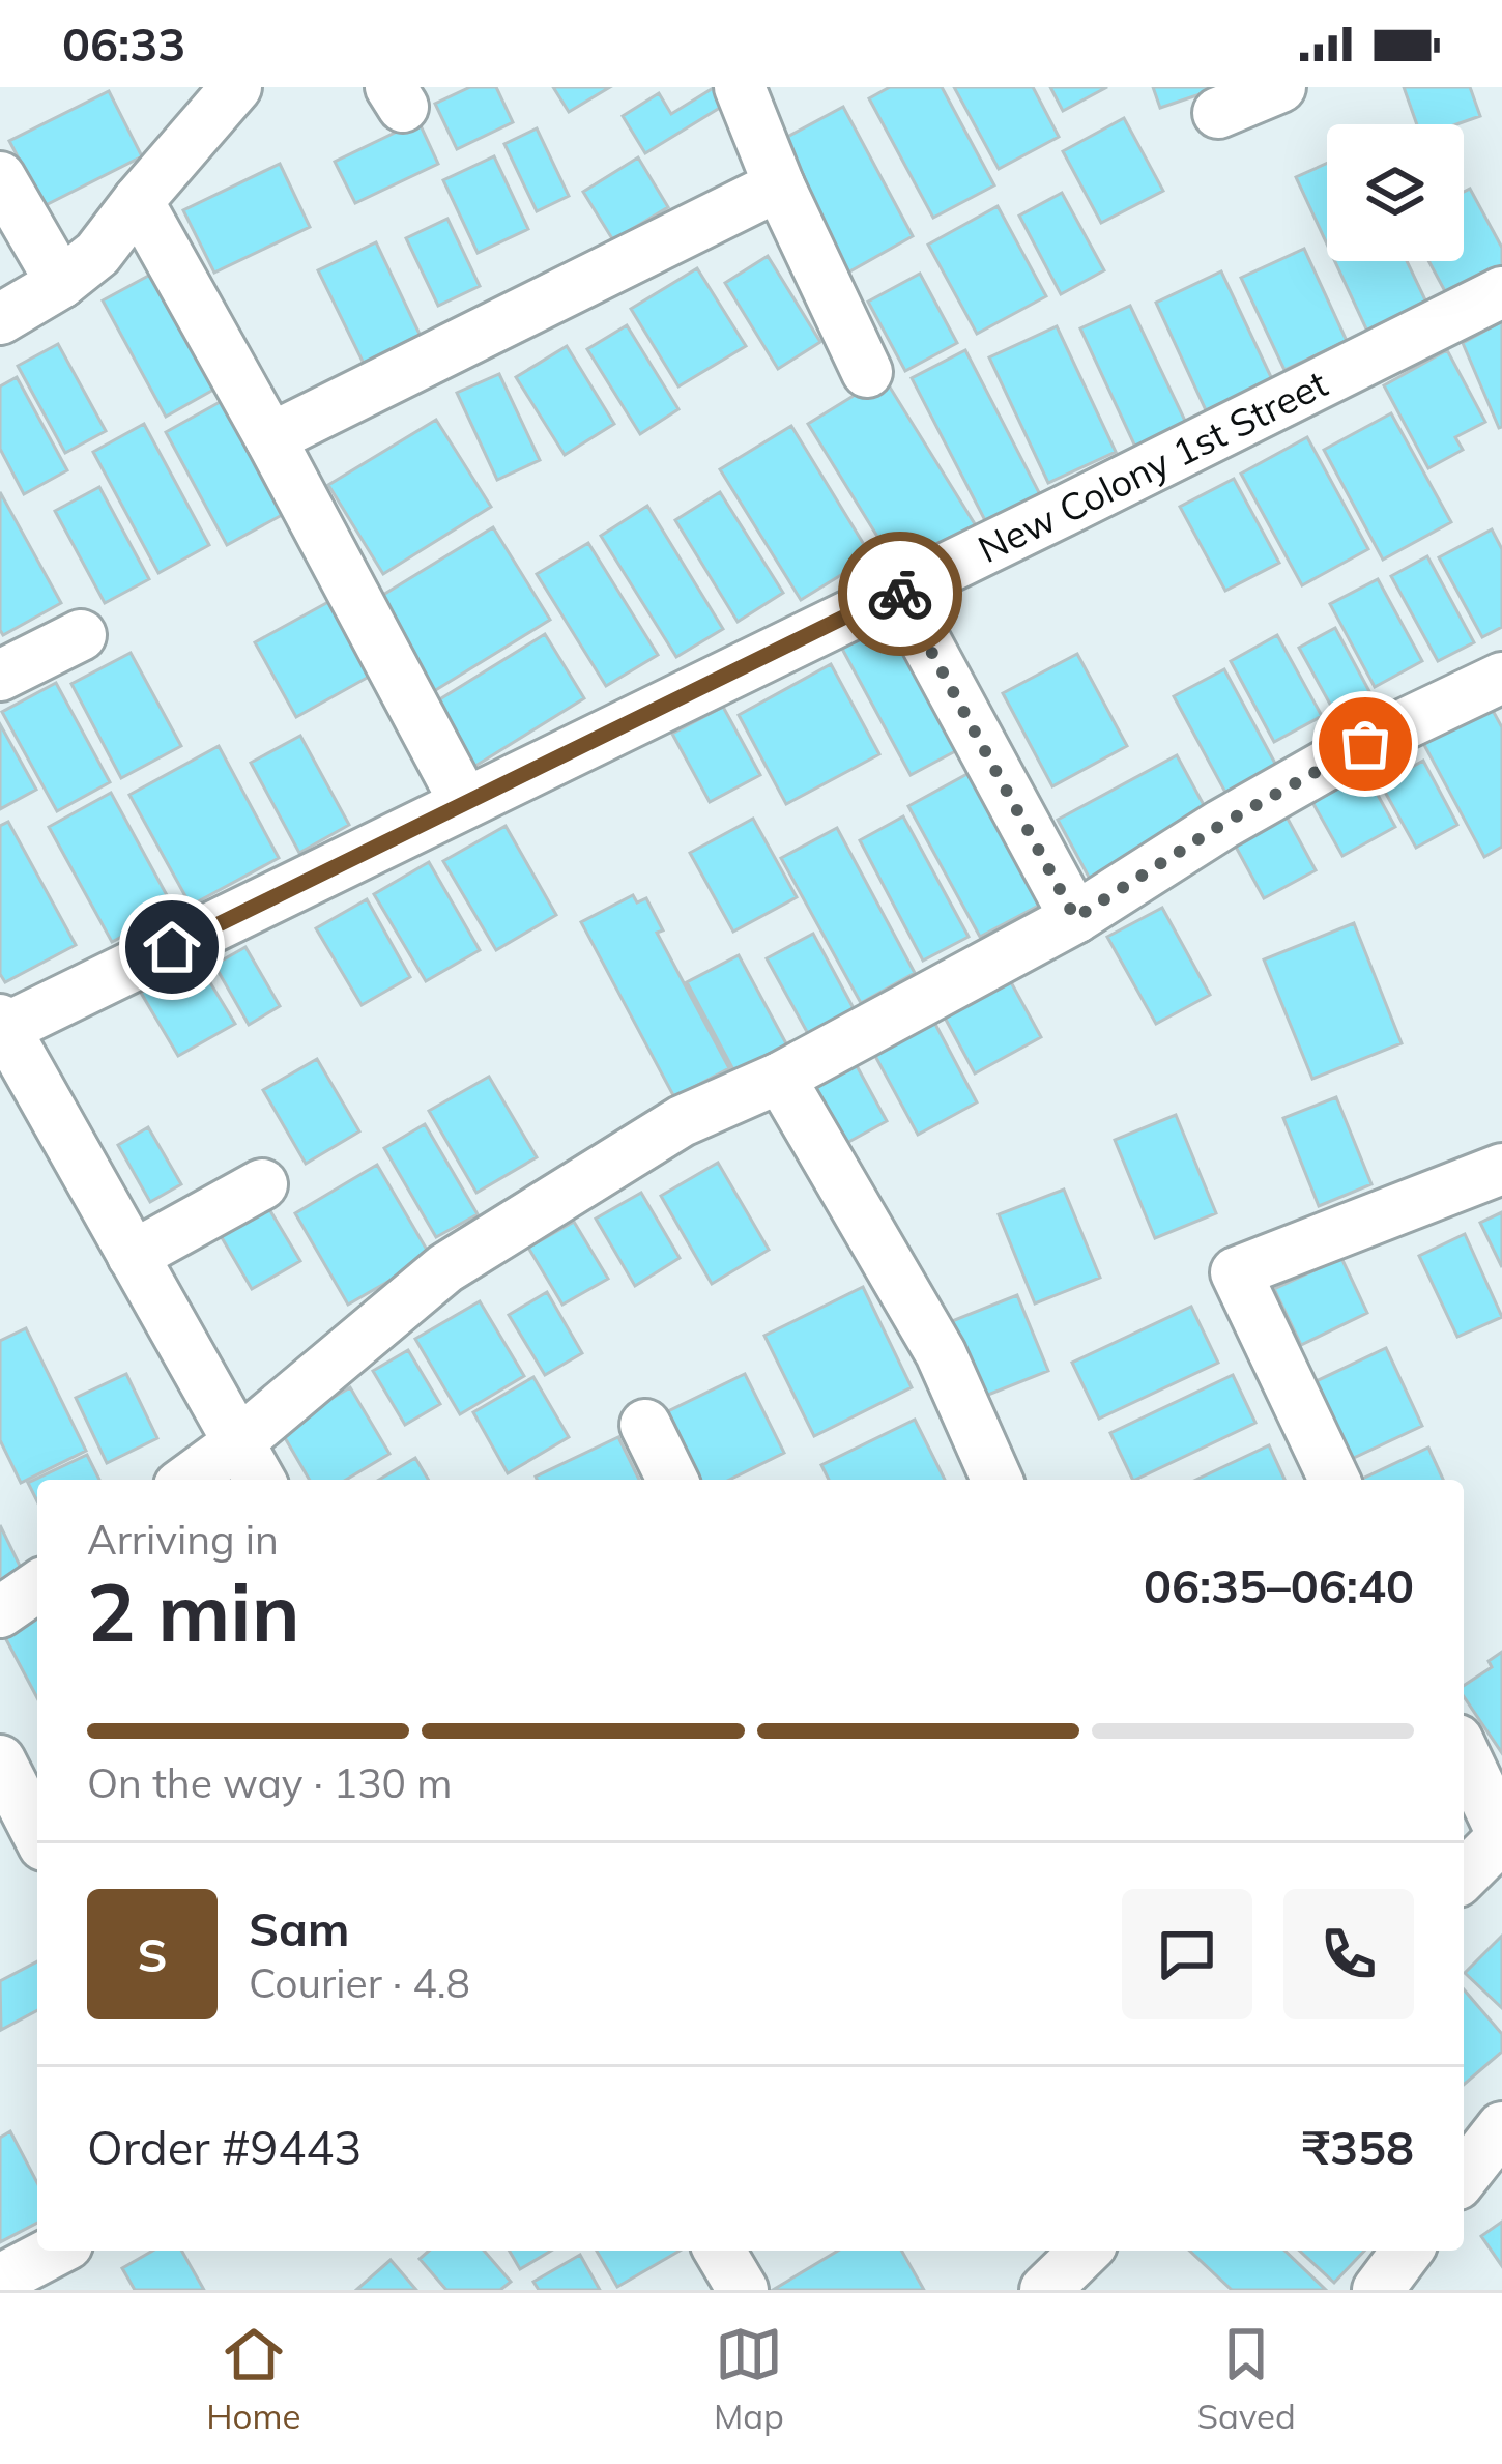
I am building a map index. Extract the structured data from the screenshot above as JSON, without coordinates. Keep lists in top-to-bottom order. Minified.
{"streets":{"street":["New Colony 1st Street"]},"page":{"status":"06:33","heading":["2 min","Arriving in","06:35–06:40"],"panel":["Sam","Courier · 4.8","Order #9443","₹358"],"bar":"On the way · 130 m","round":"S","tabs":["Home","Map","Saved"]}}
